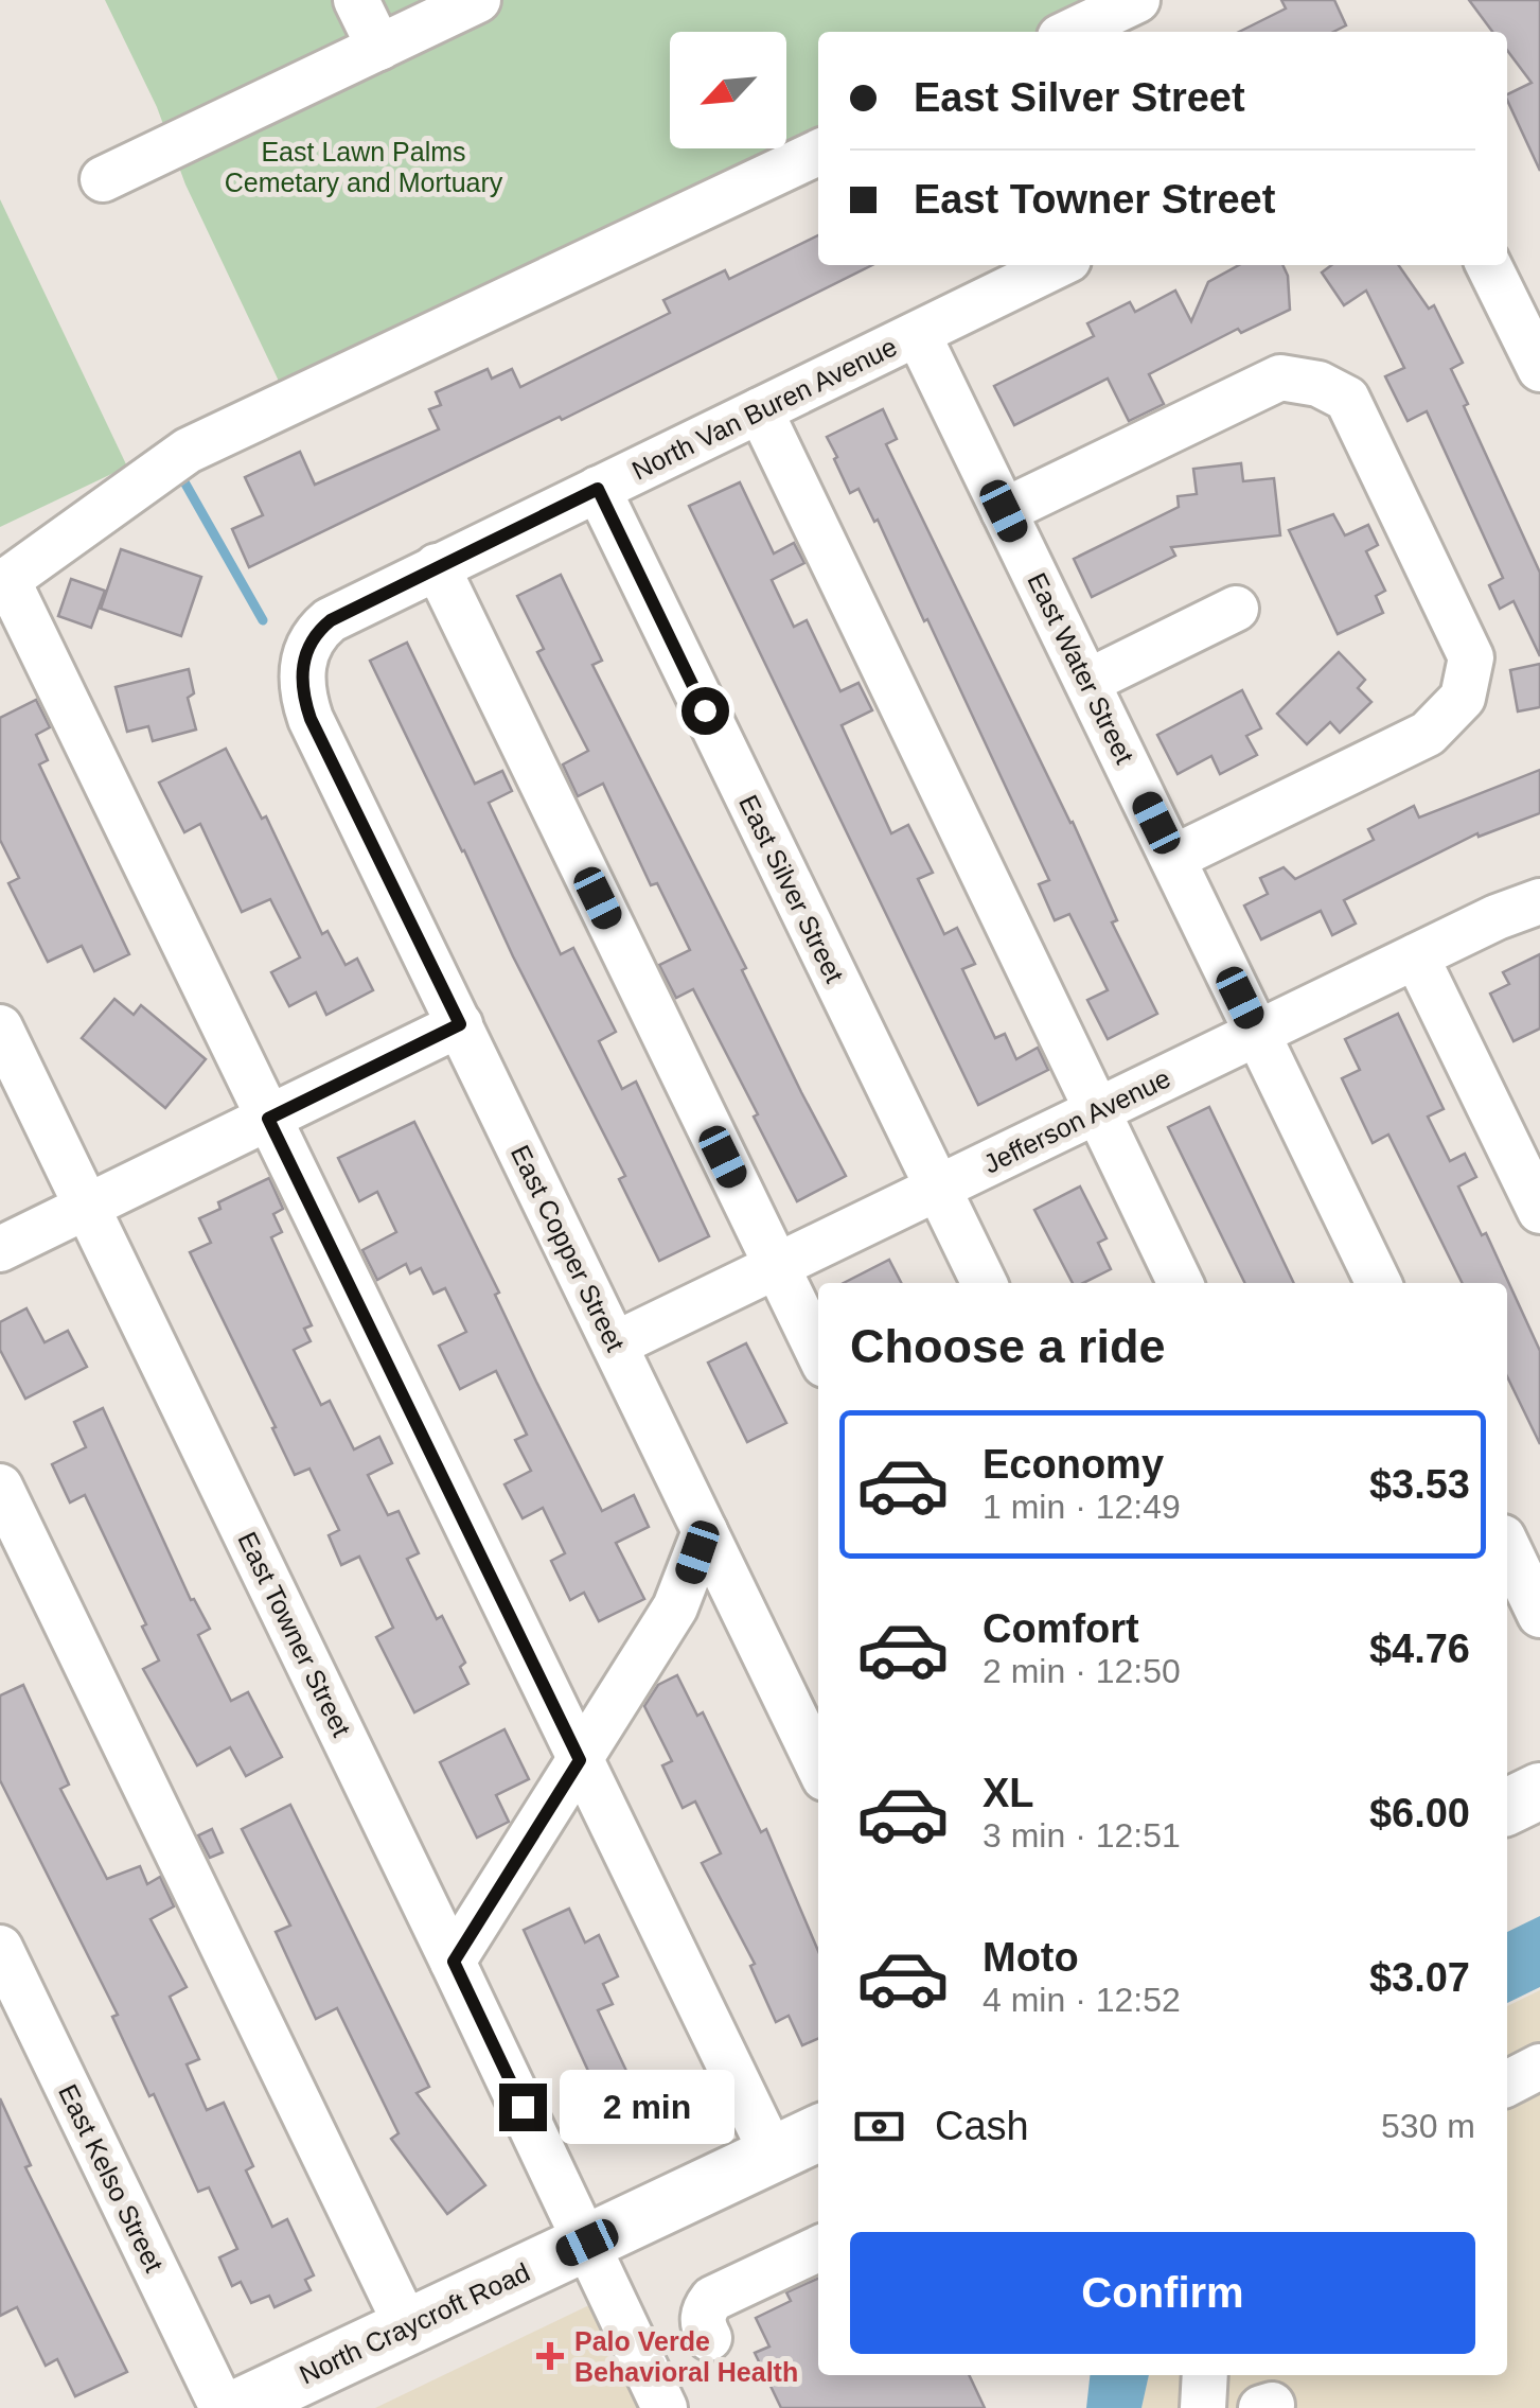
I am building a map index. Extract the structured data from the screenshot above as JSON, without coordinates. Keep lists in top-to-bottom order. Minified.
{"streets":{"main road":["North Craycroft Road"],"street":["North Van Buren Avenue","East Water Street","East Silver Street","Jefferson Avenue","East Copper Street","East Towner Street","East Kelso Street"]},"crossings":[["North Van Buren Avenue","East Water Street"],["North Van Buren Avenue","East Silver Street"],["North Van Buren Avenue","East Copper Street"],["East Water Street","Jefferson Avenue"],["East Silver Street","Jefferson Avenue"],["Jefferson Avenue","East Copper Street"],["East Towner Street","North Craycroft Road"]],"parks":["East Lawn Palms Cemetary and Mortuary"],"places":{"health":["Palo Verde Behavioral Health"]},"north":"bottom left","page":{"banner":["East Silver Street","East Towner Street"],"heading":"Choose a ride","list":[{"name":"Economy","note":"1 min · 12:49","value":"$3.53"},{"name":"Comfort","note":"2 min · 12:50","value":"$4.76"},{"name":"XL","note":"3 min · 12:51","value":"$6.00"},{"name":"Moto","note":"4 min · 12:52","value":"$3.07"}],"pay":["Cash","530 m"],"bubble":"2 min","buttons":"Confirm"}}
